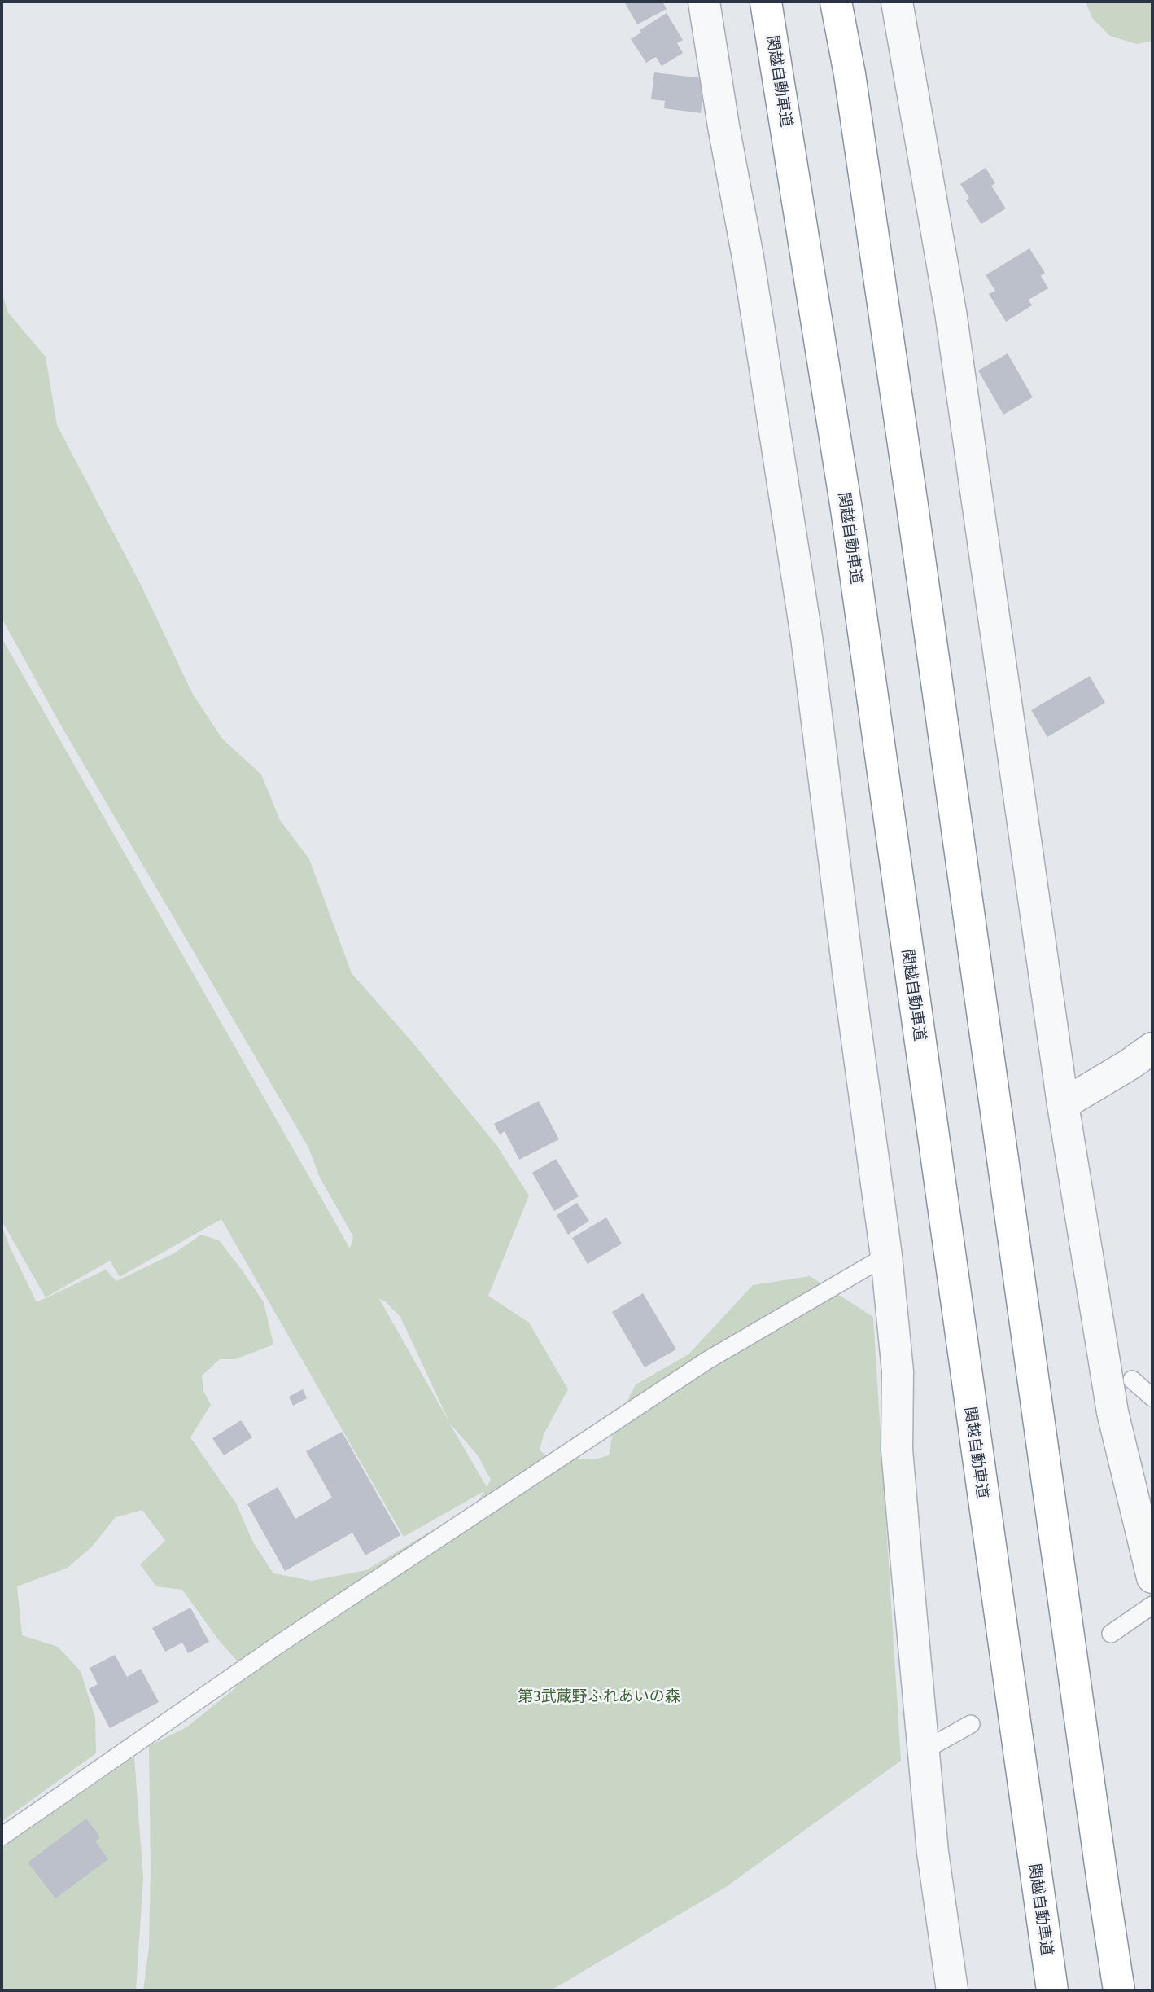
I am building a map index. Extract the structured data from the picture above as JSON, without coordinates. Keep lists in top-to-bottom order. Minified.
{"streets":{"highway":["関越自動車道"]},"parks":["第3武蔵野ふれあいの森"]}
